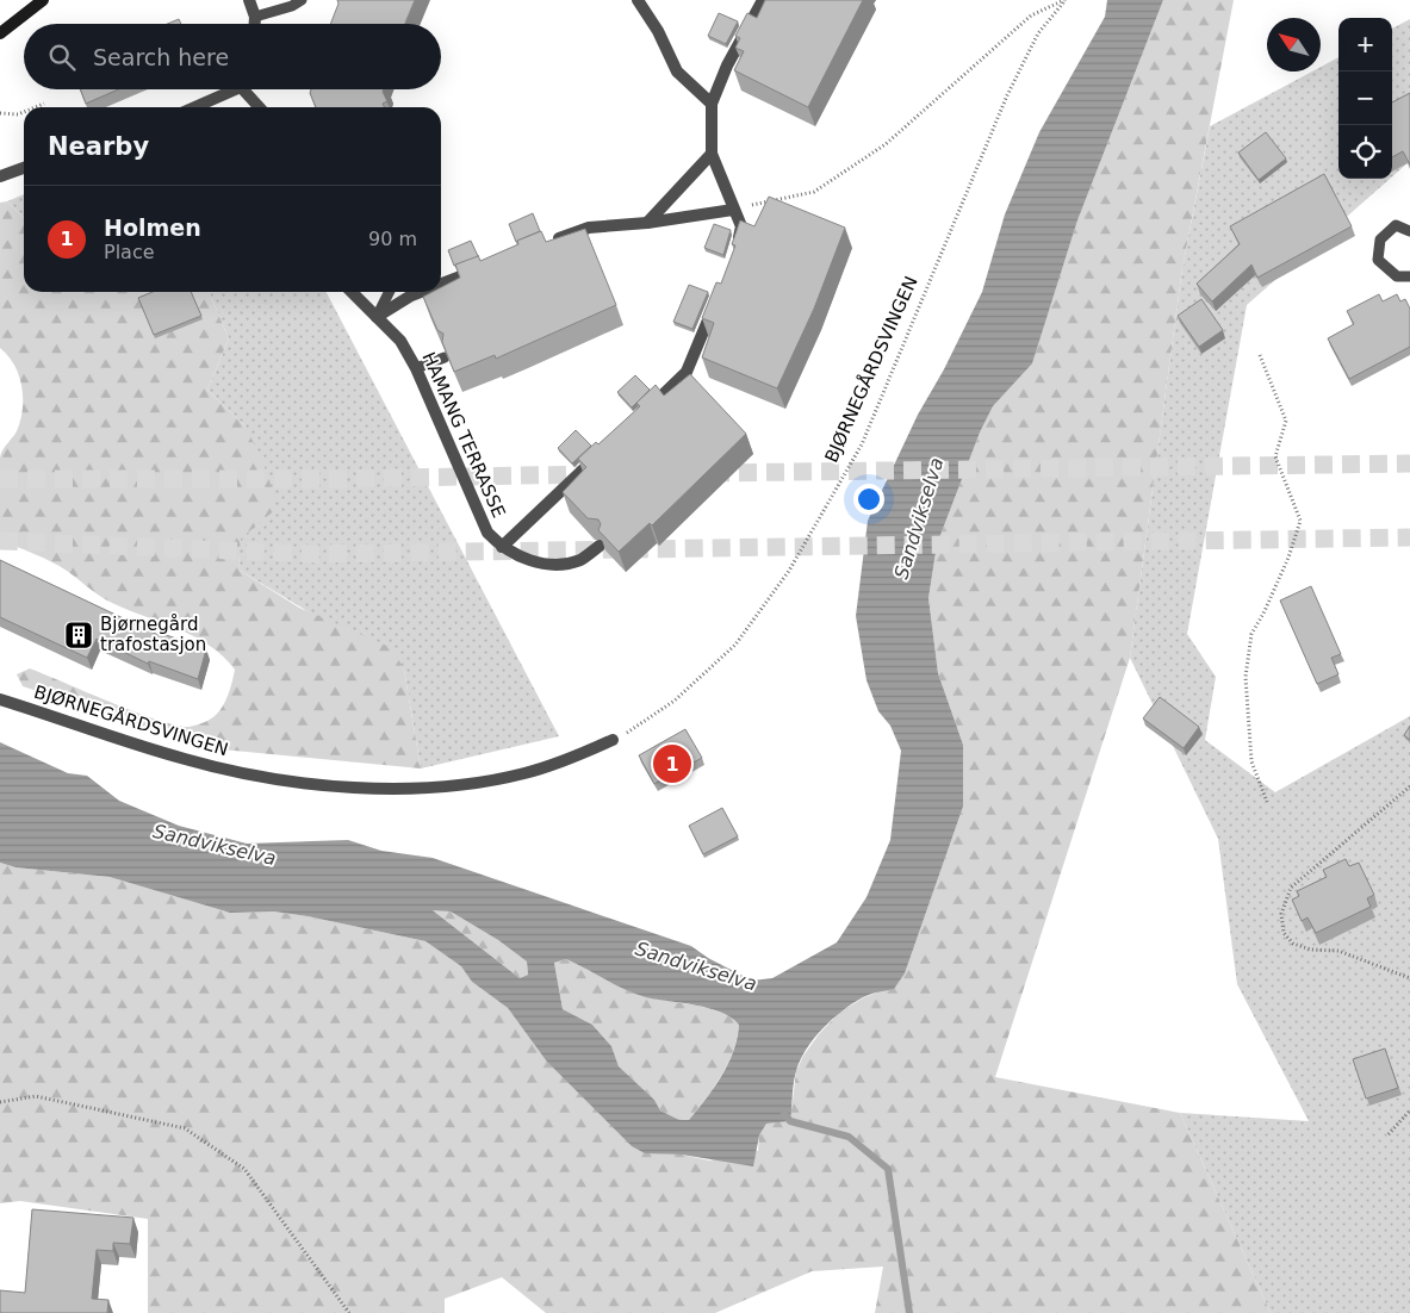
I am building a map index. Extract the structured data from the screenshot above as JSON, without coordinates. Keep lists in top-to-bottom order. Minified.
{"streets":{"street":["BJØRNEGÅRDSVINGEN","HAMANG TERRASSE"]},"water":["Sandvikselva"],"places":{"building":["Bjørnegård trafostasjon"]},"north":"top left","page":{"map_buttons":["+","−"],"search":"Search here","heading":"Nearby","list":[{"mark":"1","name":"Holmen","note":"Place","value":"90 m"}],"pins":"1"}}
